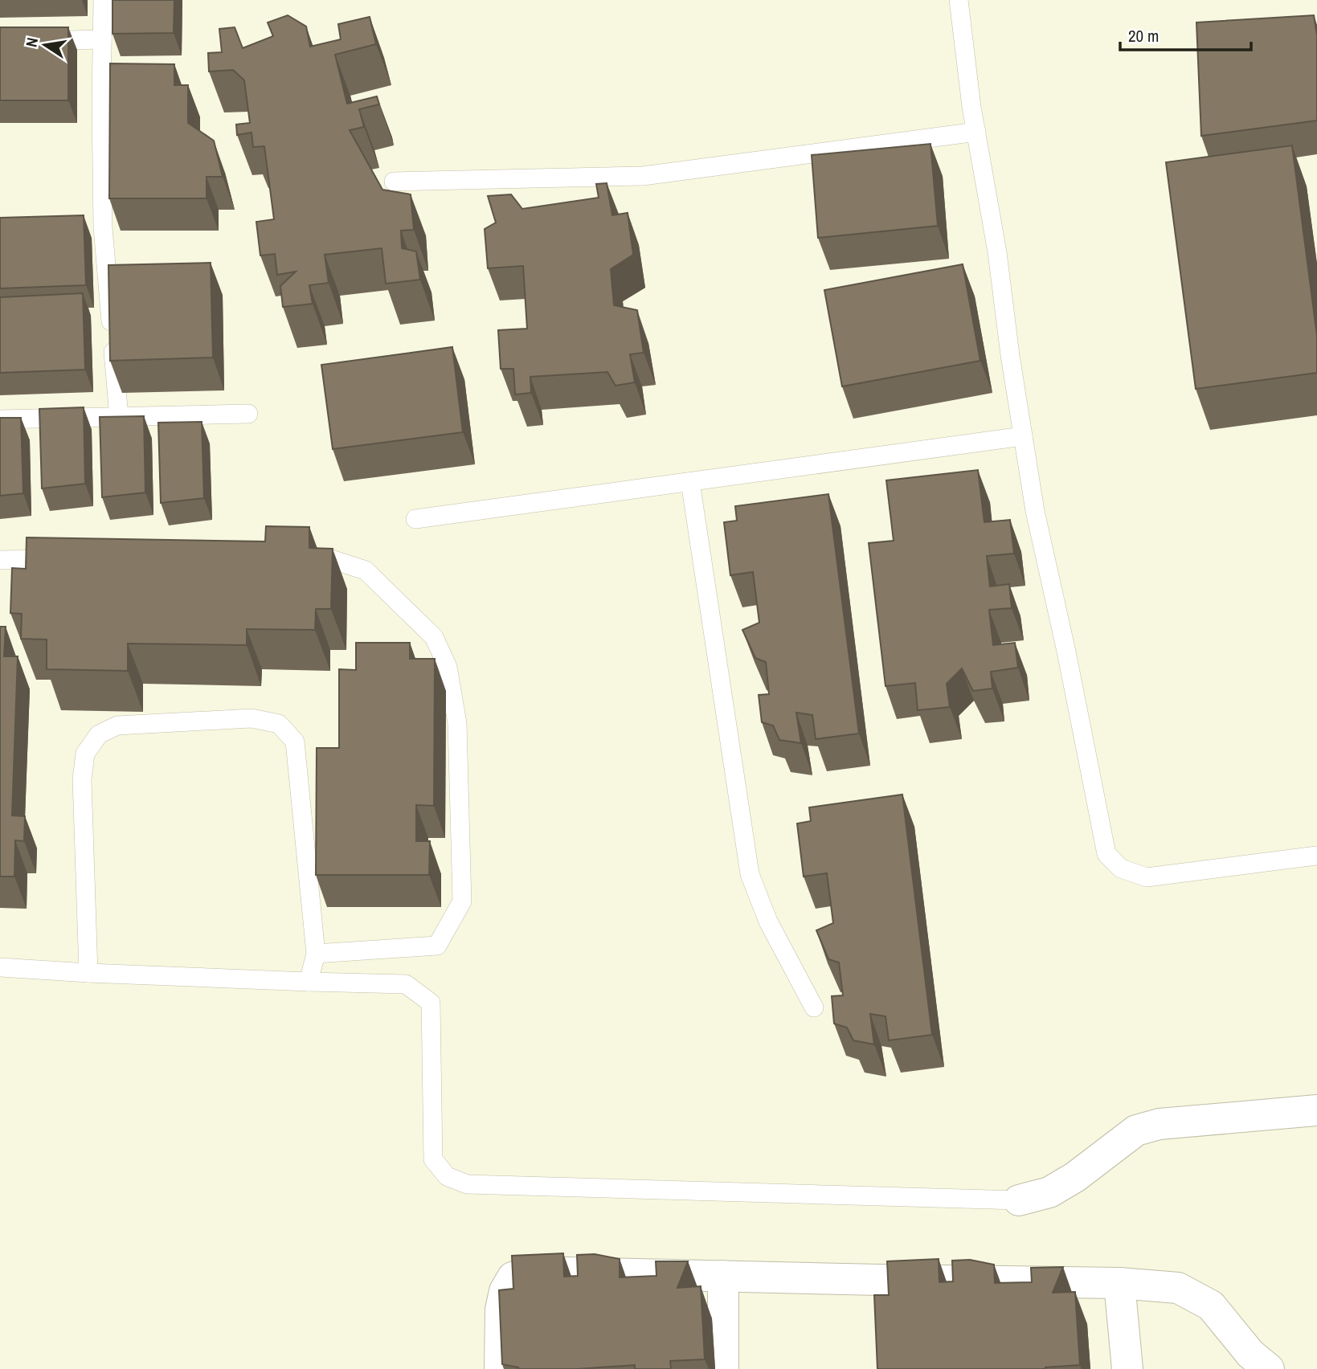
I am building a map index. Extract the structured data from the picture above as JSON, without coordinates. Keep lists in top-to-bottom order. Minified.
{"scale_bar":"20 m","north":"left"}
